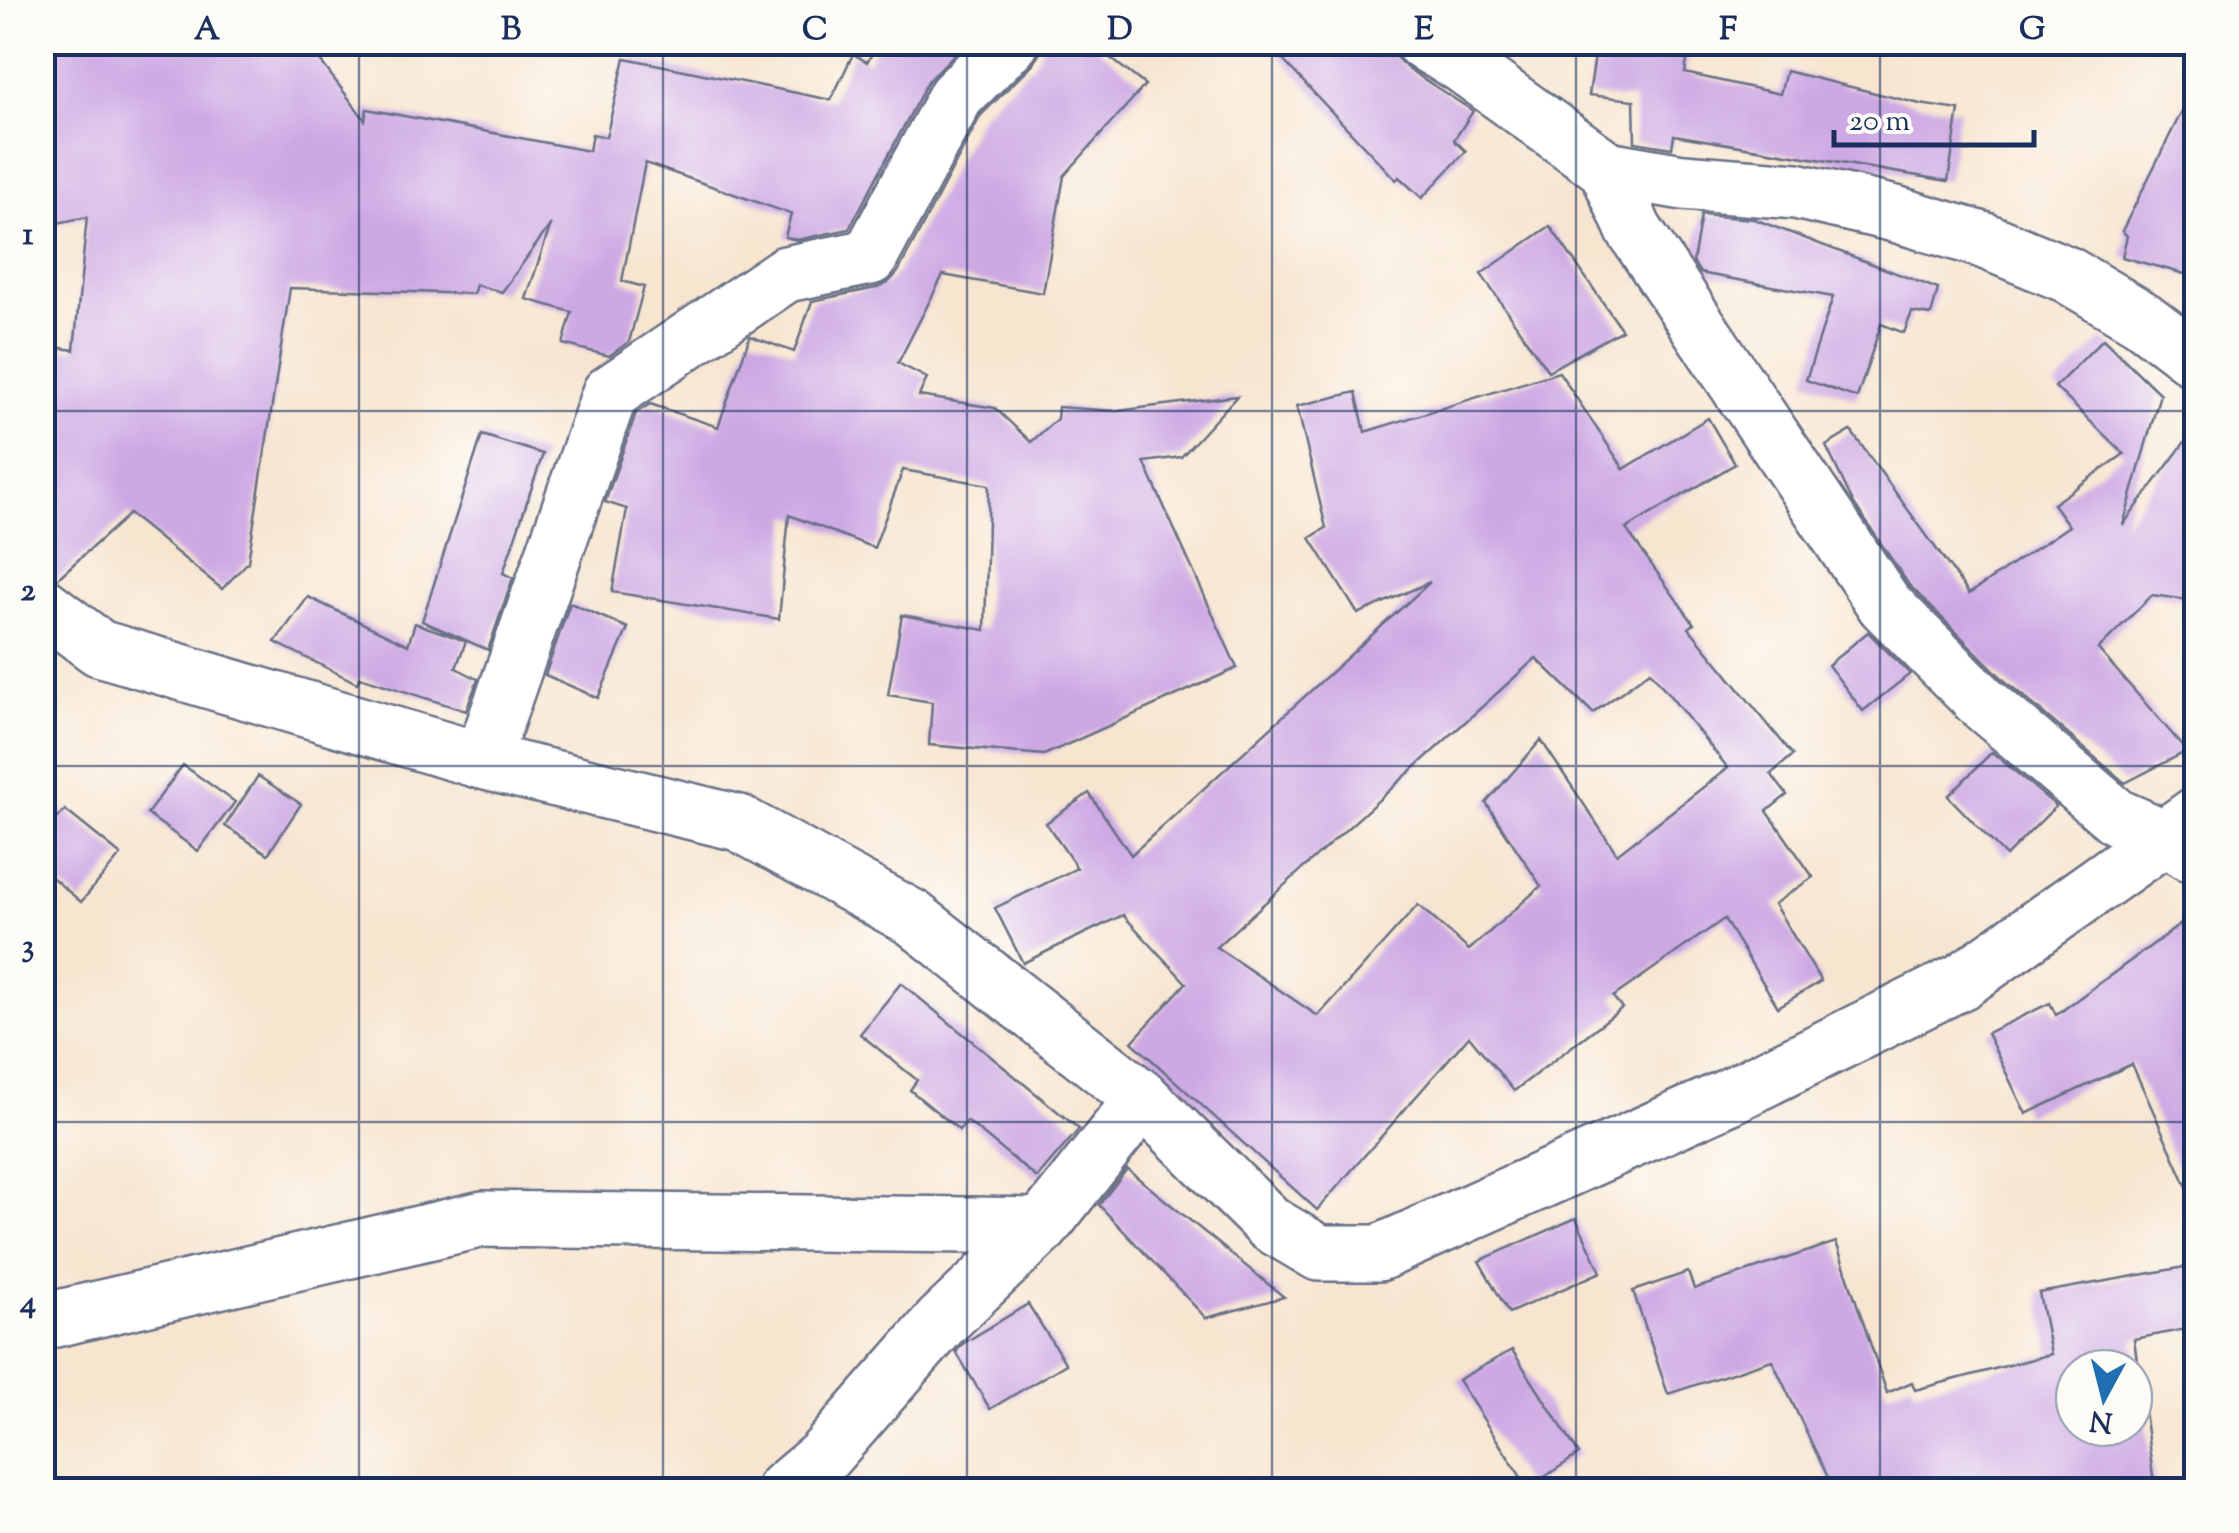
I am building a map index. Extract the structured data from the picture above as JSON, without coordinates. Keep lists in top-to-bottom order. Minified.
{"scale_bar":"20 m","north":"bottom","grid":{"columns":["A","B","C","D","E","F","G"],"rows":["1","2","3","4"]}}
